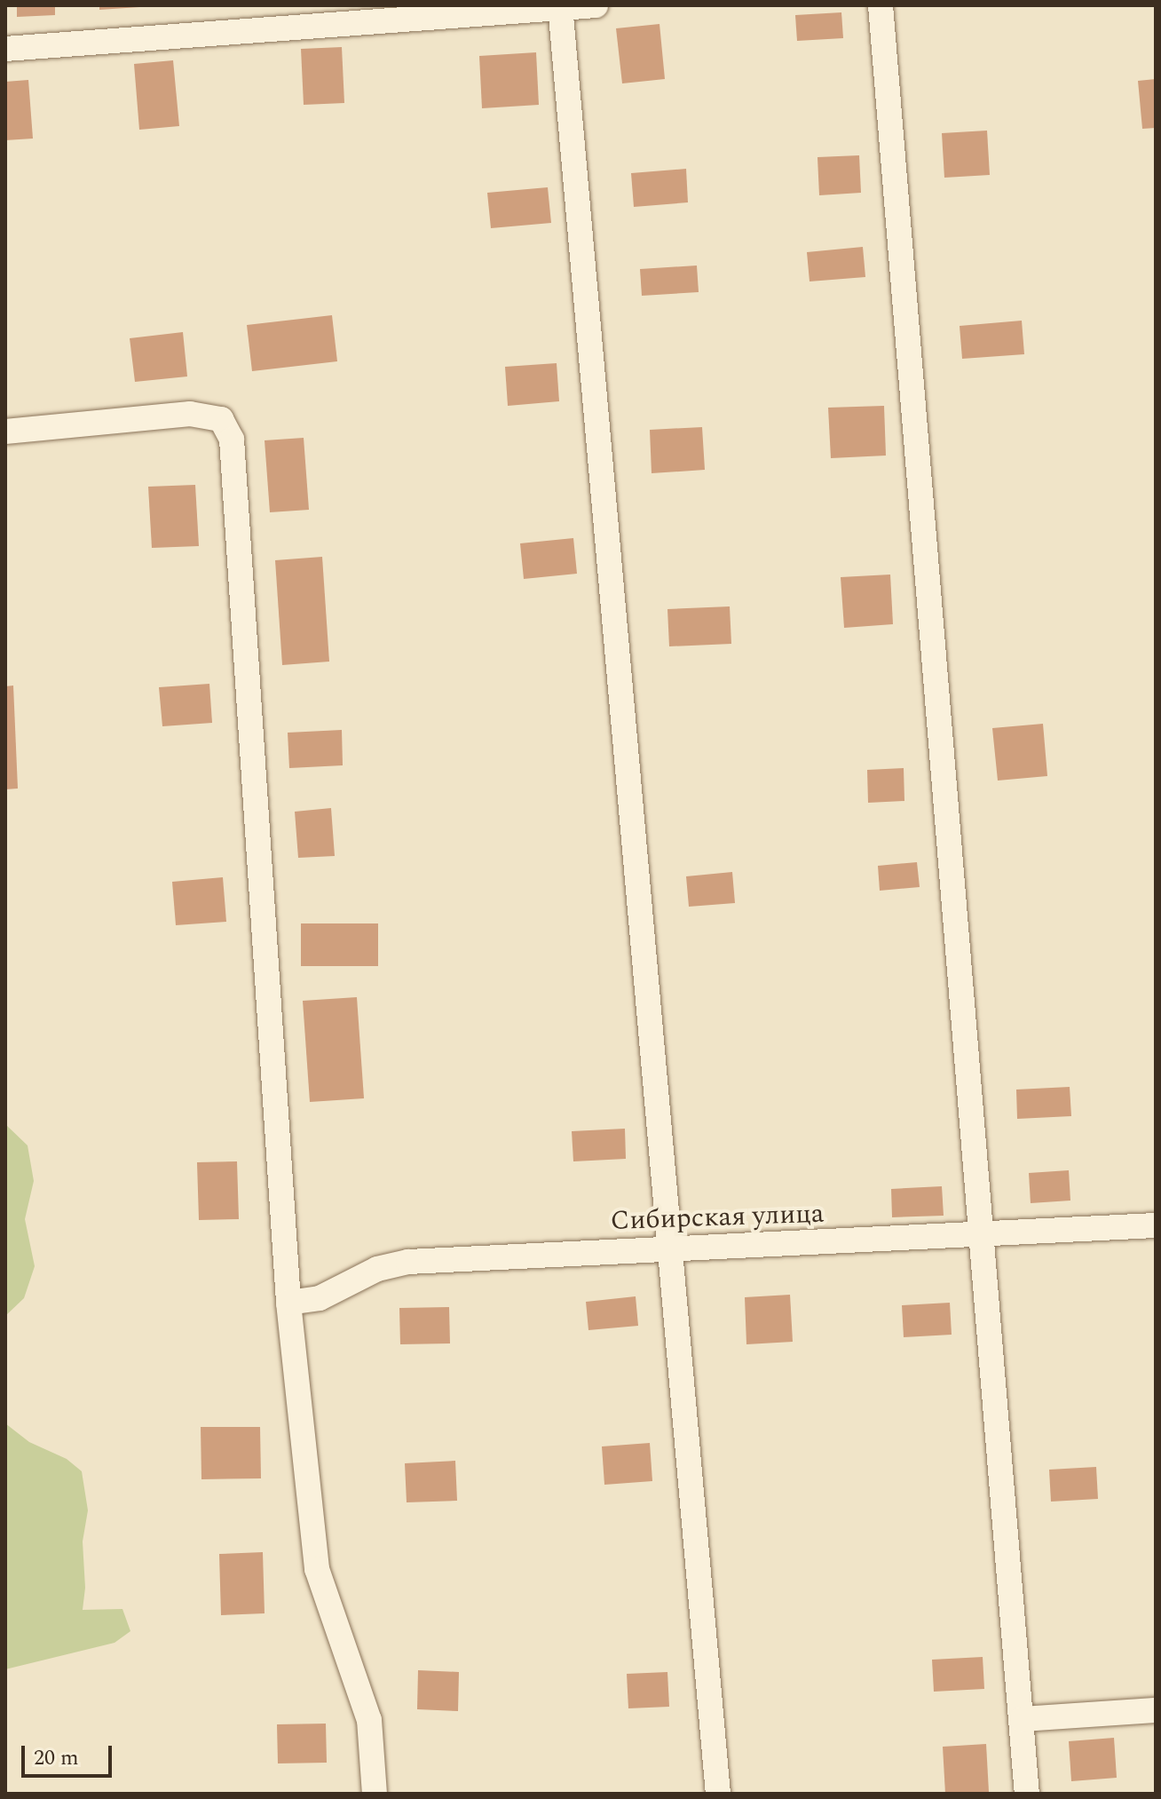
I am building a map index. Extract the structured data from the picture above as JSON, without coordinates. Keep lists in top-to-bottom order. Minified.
{"streets":{"street":["Сибирская улица"]},"scale_bar":"20 m"}
